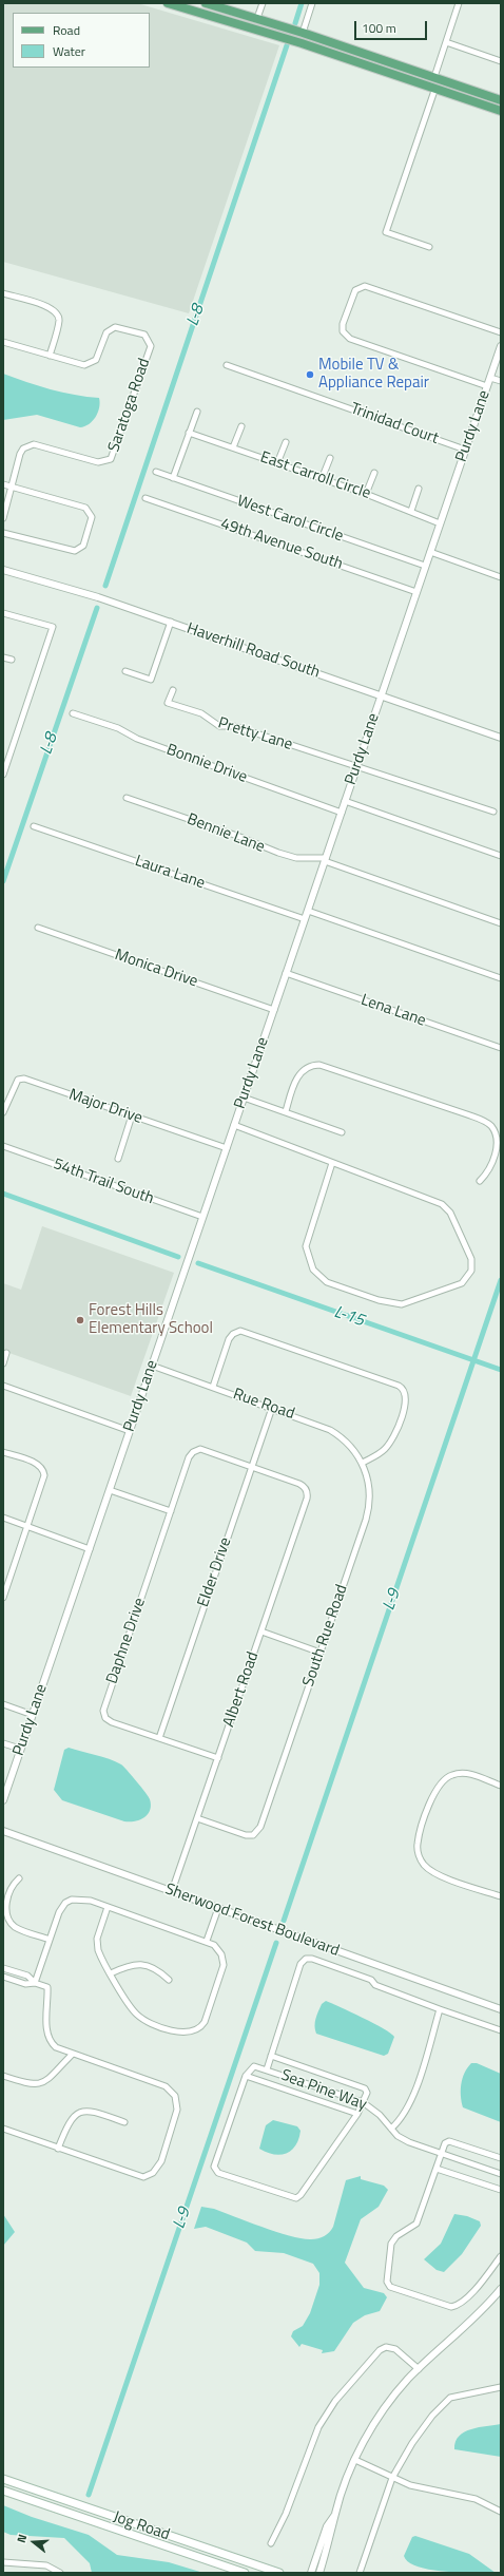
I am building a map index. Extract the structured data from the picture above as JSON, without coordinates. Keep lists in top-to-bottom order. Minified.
{"streets":{"main road":["Jog Road"],"street":["Saratoga Road","Trinidad Court","Purdy Lane","East Carroll Circle","West Carol Circle","49th Avenue South","Haverhill Road South","Pretty Lane","Bonnie Drive","Bennie Lane","Laura Lane","Monica Drive","Lena Lane","Major Drive","54th Trail South","Rue Road","Elder Drive","South Rue Road","Daphne Drive","Albert Road","Sherwood Forest Boulevard","Sea Pine Way"]},"crossings":[["Trinidad Court","Purdy Lane"],["Purdy Lane","East Carroll Circle"],["Purdy Lane","West Carol Circle"],["Purdy Lane","49th Avenue South"],["Purdy Lane","Haverhill Road South"],["Purdy Lane","Pretty Lane"],["Purdy Lane","Bonnie Drive"],["Purdy Lane","Bennie Lane"],["Purdy Lane","Laura Lane"],["Purdy Lane","Monica Drive"],["Purdy Lane","Lena Lane"],["Purdy Lane","Major Drive"],["Purdy Lane","54th Trail South"],["Purdy Lane","Rue Road"],["Rue Road","Elder Drive"],["Rue Road","South Rue Road"],["Elder Drive","Daphne Drive"],["Elder Drive","Albert Road"],["South Rue Road","Albert Road"],["Daphne Drive","Albert Road"],["Albert Road","Sherwood Forest Boulevard"]],"water":["L-8","L-15","L-9"],"places":["Mobile TV & Appliance Repair","Forest Hills Elementary School"],"legend":["Road","Water"],"scale_bar":"100 m","north":"left"}
